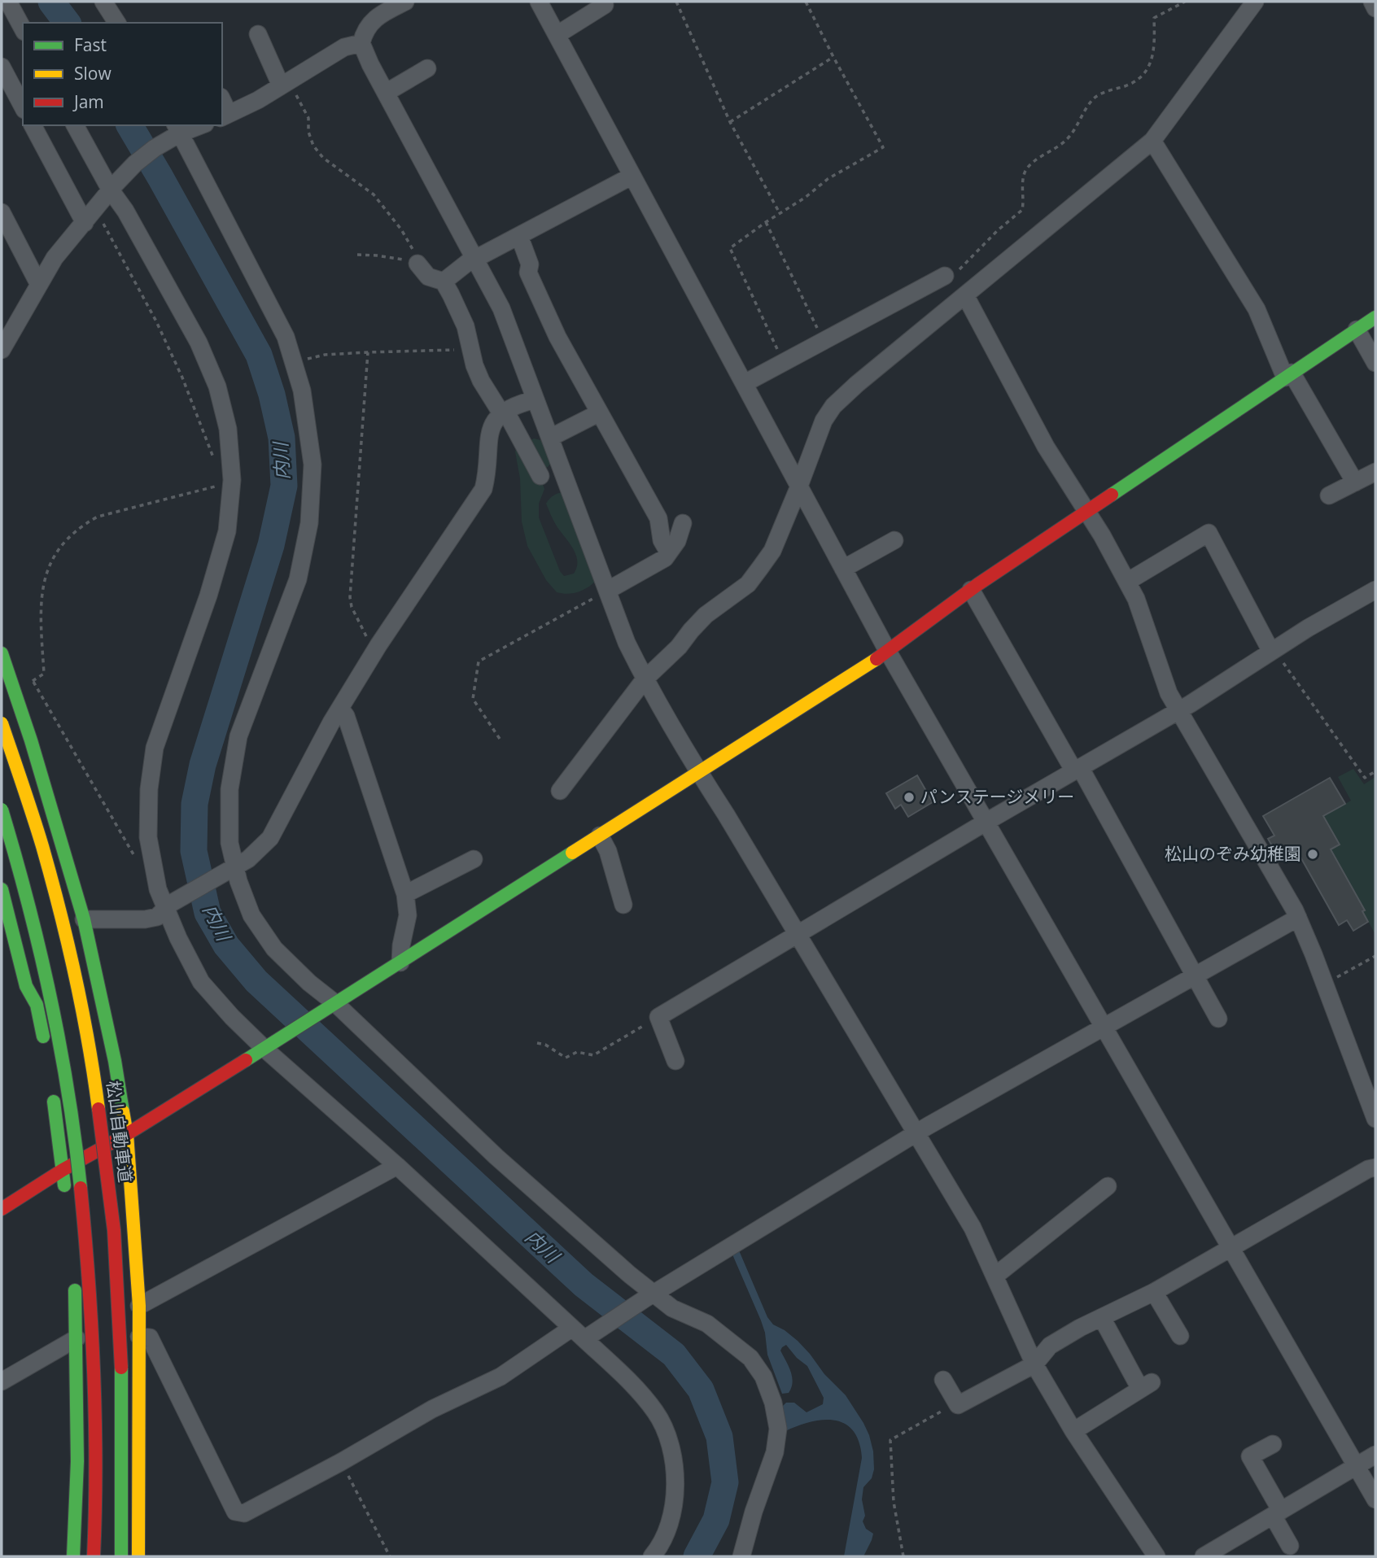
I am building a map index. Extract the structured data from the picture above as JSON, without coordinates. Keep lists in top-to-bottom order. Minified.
{"streets":{"main road":["松山自動車道"]},"water":["内川"],"places":["パンステージメリー","松山のぞみ幼稚園"],"legend":["Fast","Slow","Jam"]}
